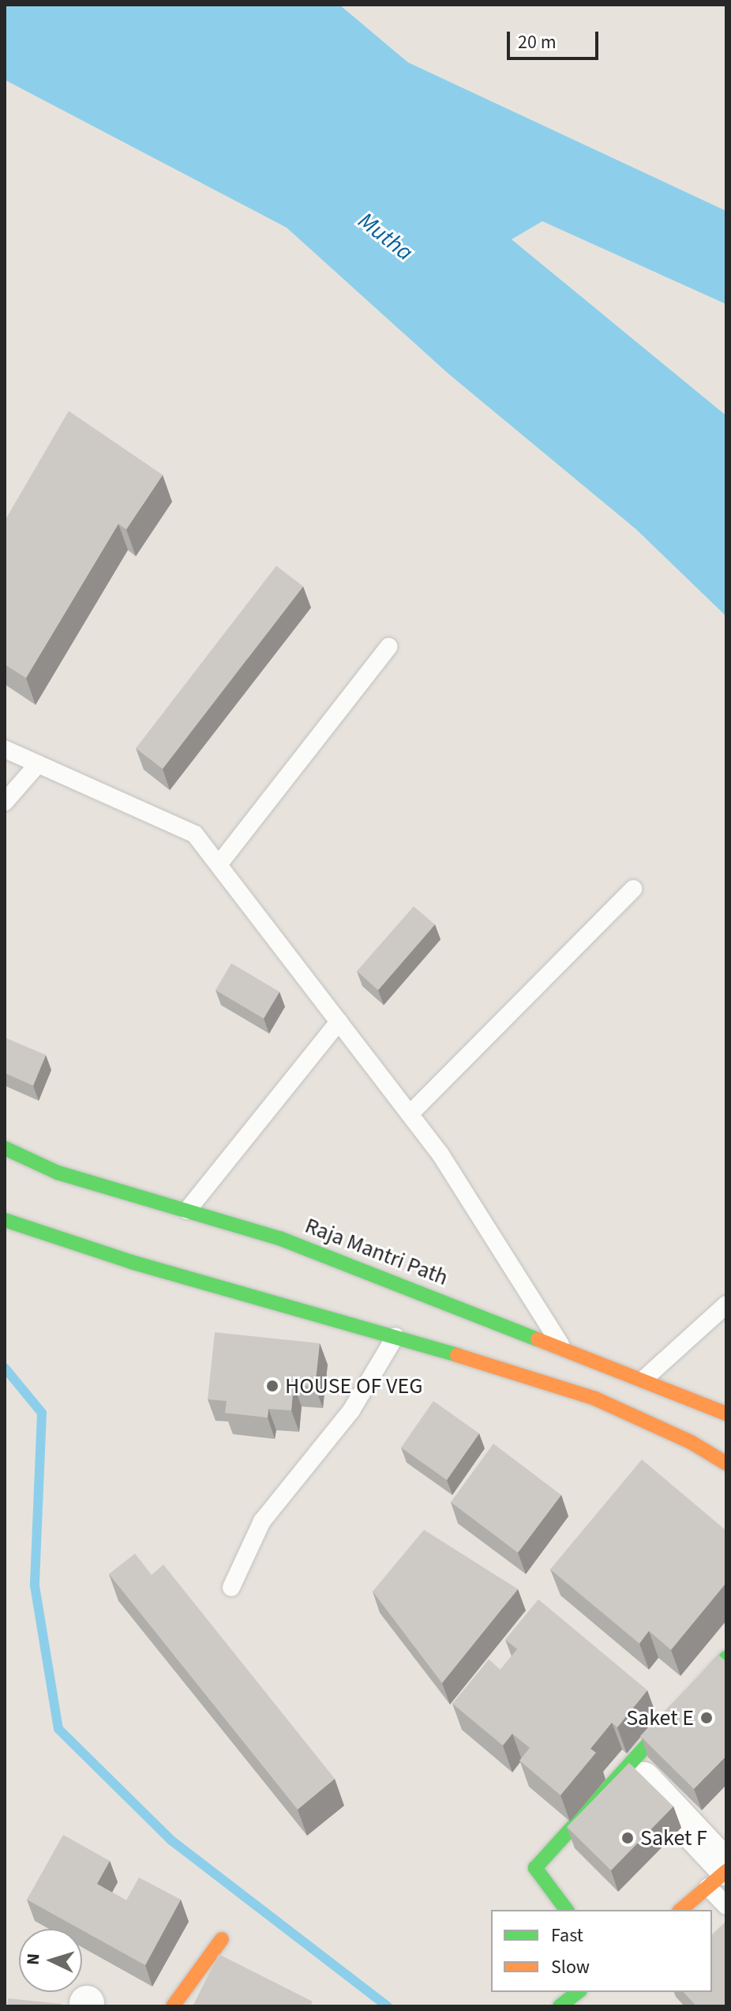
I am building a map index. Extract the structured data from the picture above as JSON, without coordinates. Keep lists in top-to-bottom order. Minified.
{"streets":{"main road":["Raja Mantri Path"]},"water":["Mutha"],"places":["HOUSE OF VEG","Saket E","Saket F"],"legend":["Fast","Slow"],"scale_bar":"20 m","north":"left"}
